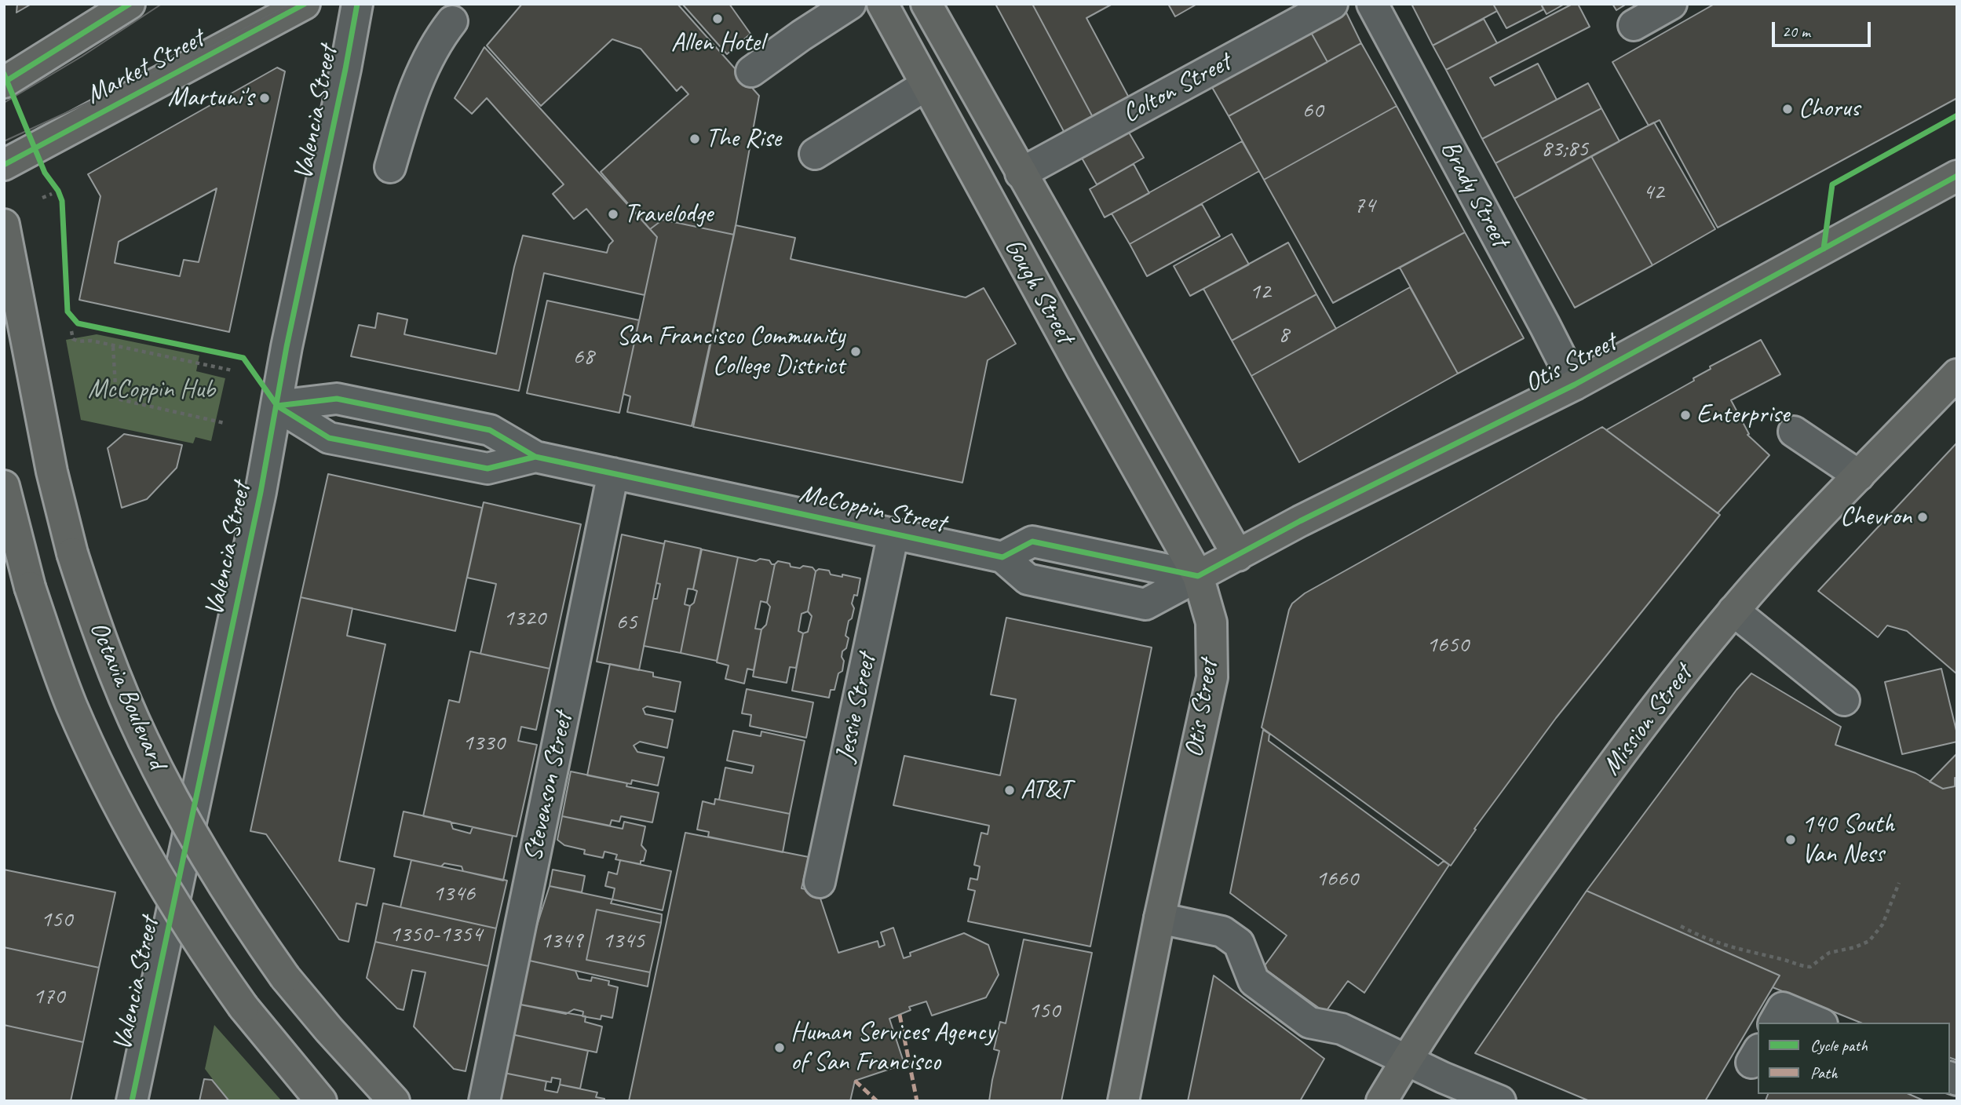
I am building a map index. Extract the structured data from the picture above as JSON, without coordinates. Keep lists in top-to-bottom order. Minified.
{"streets":{"main road":["Market Street","Gough Street","Otis Street","Octavia Boulevard","Mission Street"],"street":["Colton Street","Valencia Street","Brady Street","McCoppin Street","Jessie Street","Stevenson Street"]},"crossings":[["Colton Street","Gough Street"],["Valencia Street","McCoppin Street"],["Brady Street","Otis Street"],["Gough Street","Otis Street"],["Gough Street","McCoppin Street"],["Otis Street","McCoppin Street"],["McCoppin Street","Jessie Street"],["McCoppin Street","Stevenson Street"]],"parks":["McCoppin Hub"],"places":["Allen Hotel","Martuni's","Chorus","The Rise","Travelodge","San Francisco Community College District","Enterprise","Chevron","AT&T","140 South Van Ness","Human Services Agency of San Francisco"],"house_numbers":["60","83;85","42","74","12","8","68","1320","65","1650","1330","1660","1346","150","1350-1354","1349","1345","170","150"],"legend":["Cycle path","Path"],"scale_bar":"20 m"}
